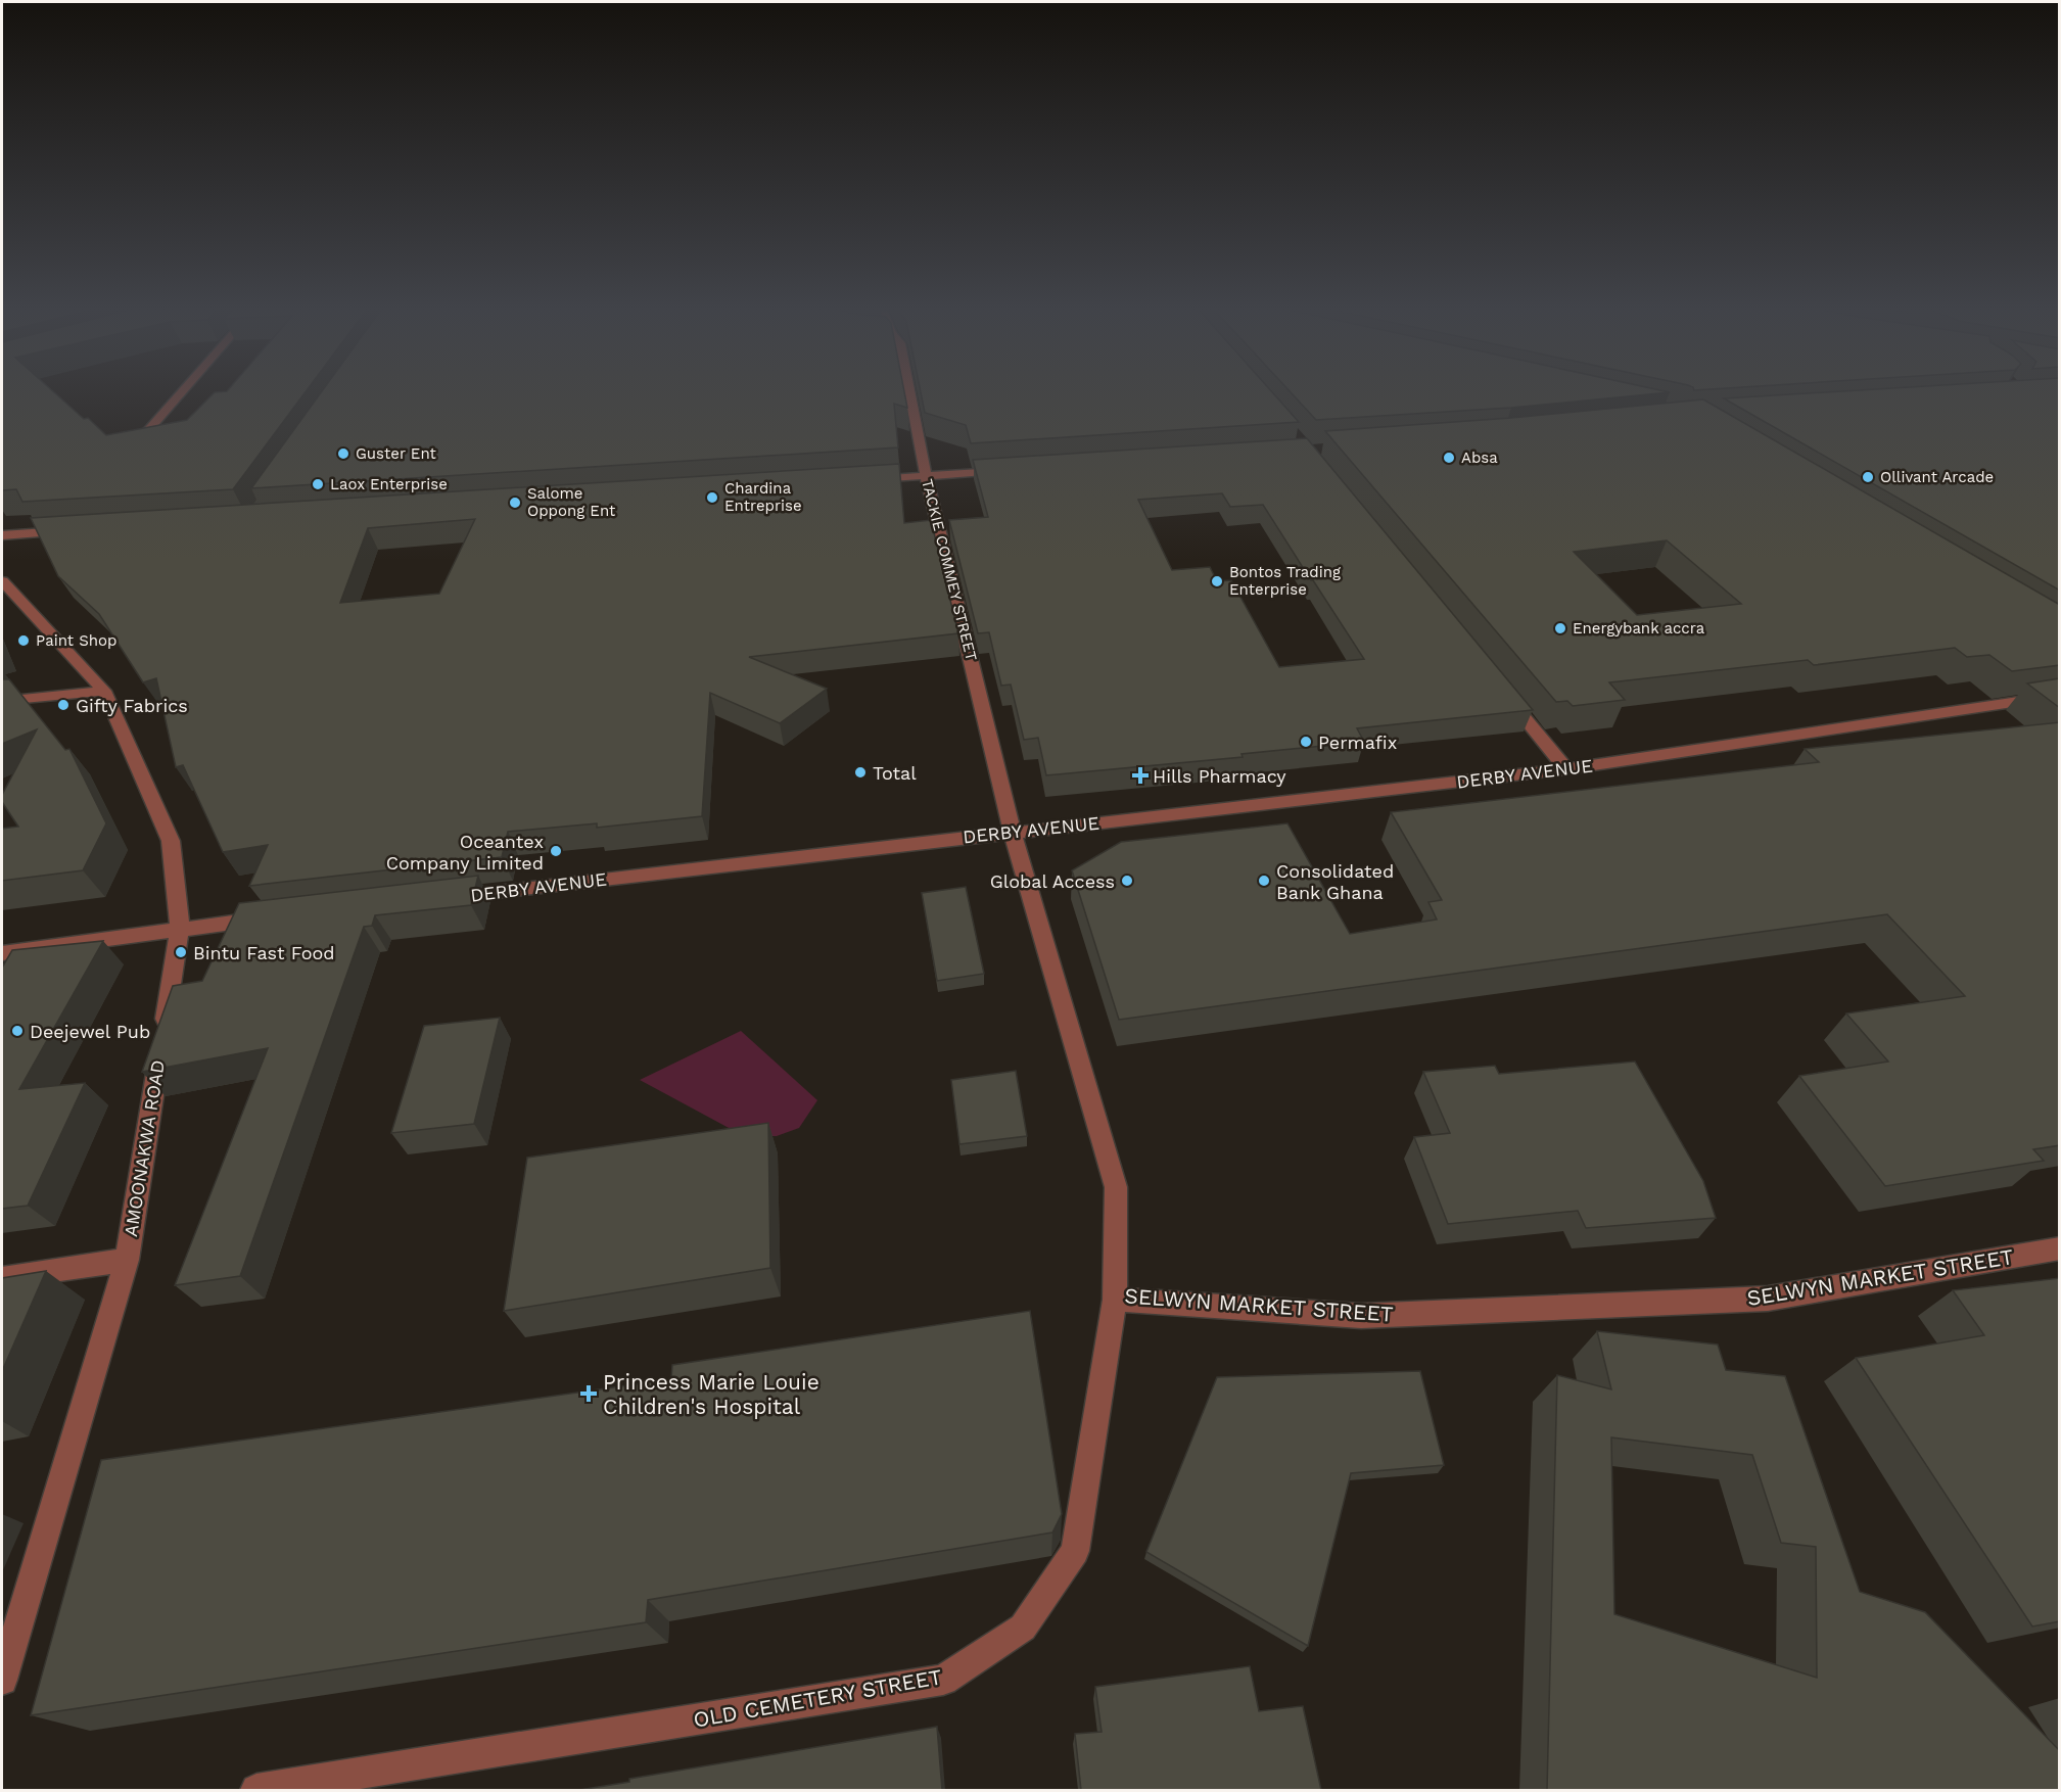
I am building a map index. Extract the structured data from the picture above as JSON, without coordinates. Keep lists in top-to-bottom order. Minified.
{"streets":{"street":["TACKIE COMMEY STREET","DERBY AVENUE","AMOONAKWA ROAD","SELWYN MARKET STREET","OLD CEMETERY STREET"]},"crossings":[["TACKIE COMMEY STREET","DERBY AVENUE"],["TACKIE COMMEY STREET","SELWYN MARKET STREET"],["DERBY AVENUE","SELWYN MARKET STREET"],["SELWYN MARKET STREET","OLD CEMETERY STREET"]],"places":{"other":["Guster Ent","Absa","Ollivant Arcade","Laox Enterprise","Chardina Entreprise","Salome Oppong Ent","Bontos Trading Enterprise","Energybank accra","Paint Shop","Gifty Fabrics","Permafix","Total","Oceantex Company Limited","Global Access","Consolidated Bank Ghana","Bintu Fast Food","Deejewel Pub"],"health":["Hills Pharmacy","Princess Marie Louie Children's Hospital"]}}
